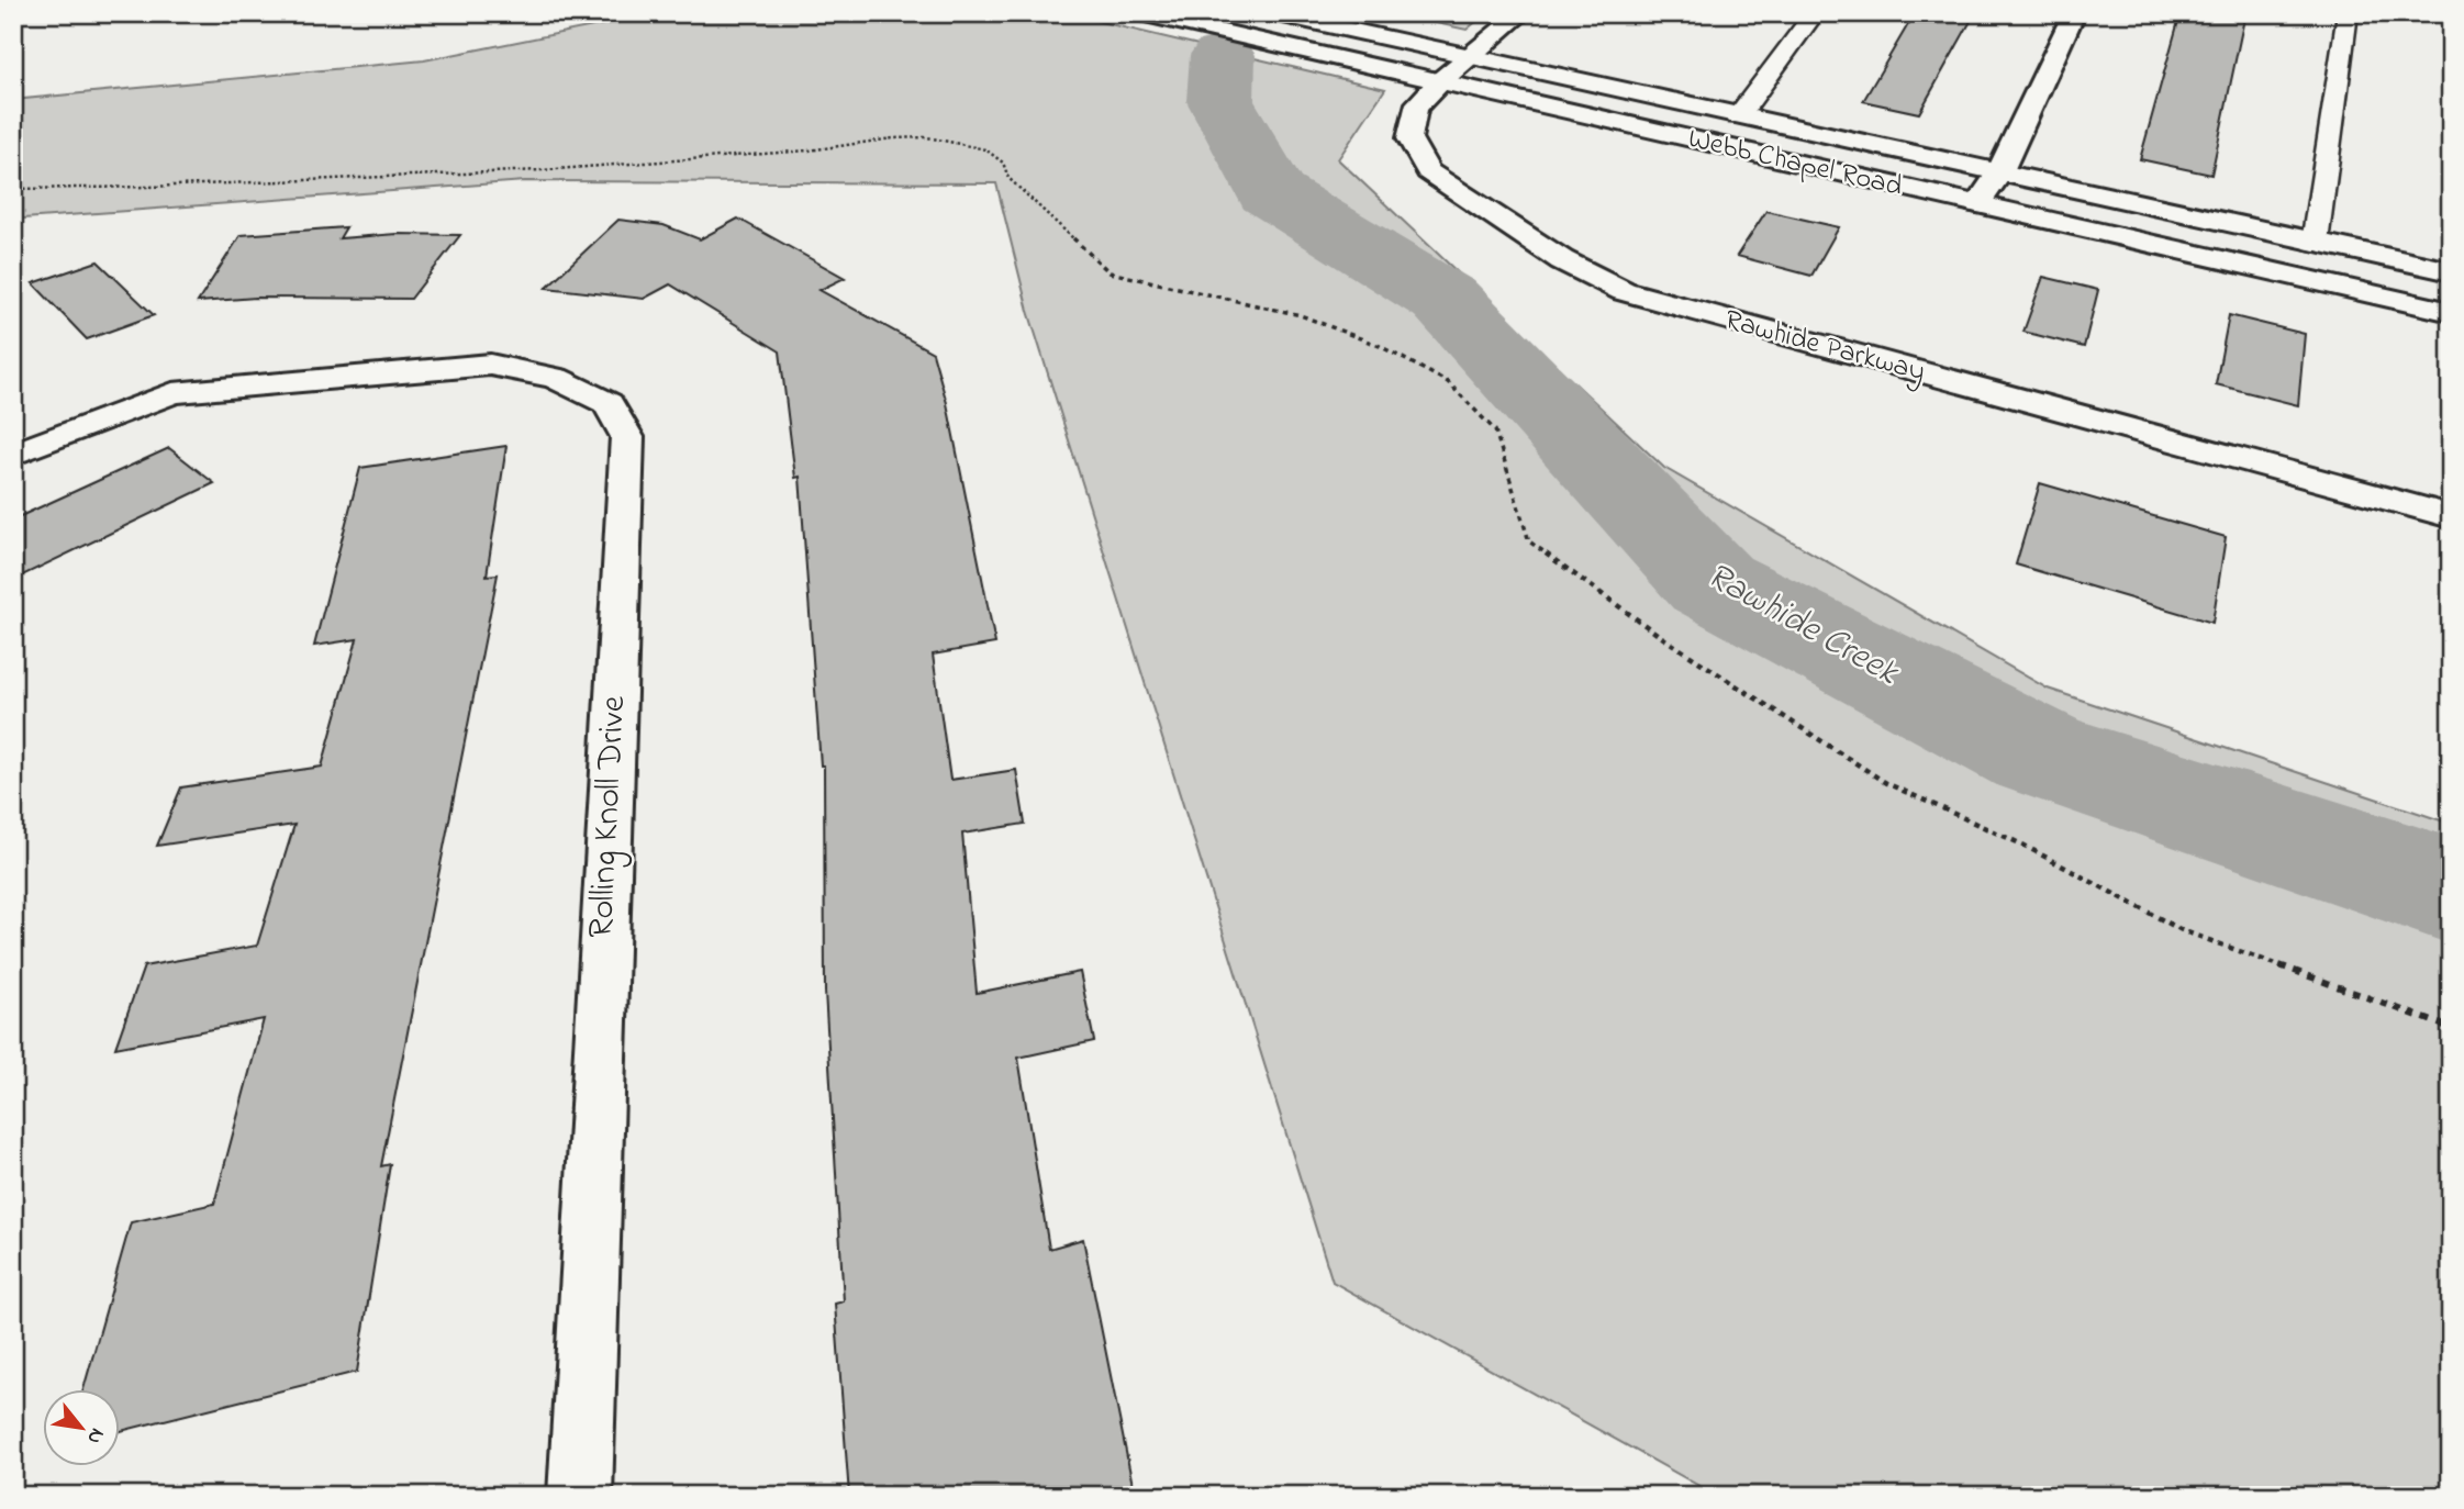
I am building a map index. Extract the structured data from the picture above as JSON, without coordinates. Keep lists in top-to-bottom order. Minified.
{"streets":{"street":["Webb Chapel Road","Rawhide Parkway","Rolling Knoll Drive"]},"crossings":[["Webb Chapel Road","Rawhide Parkway"]],"water":["Rawhide Creek"],"north":"bottom right"}
